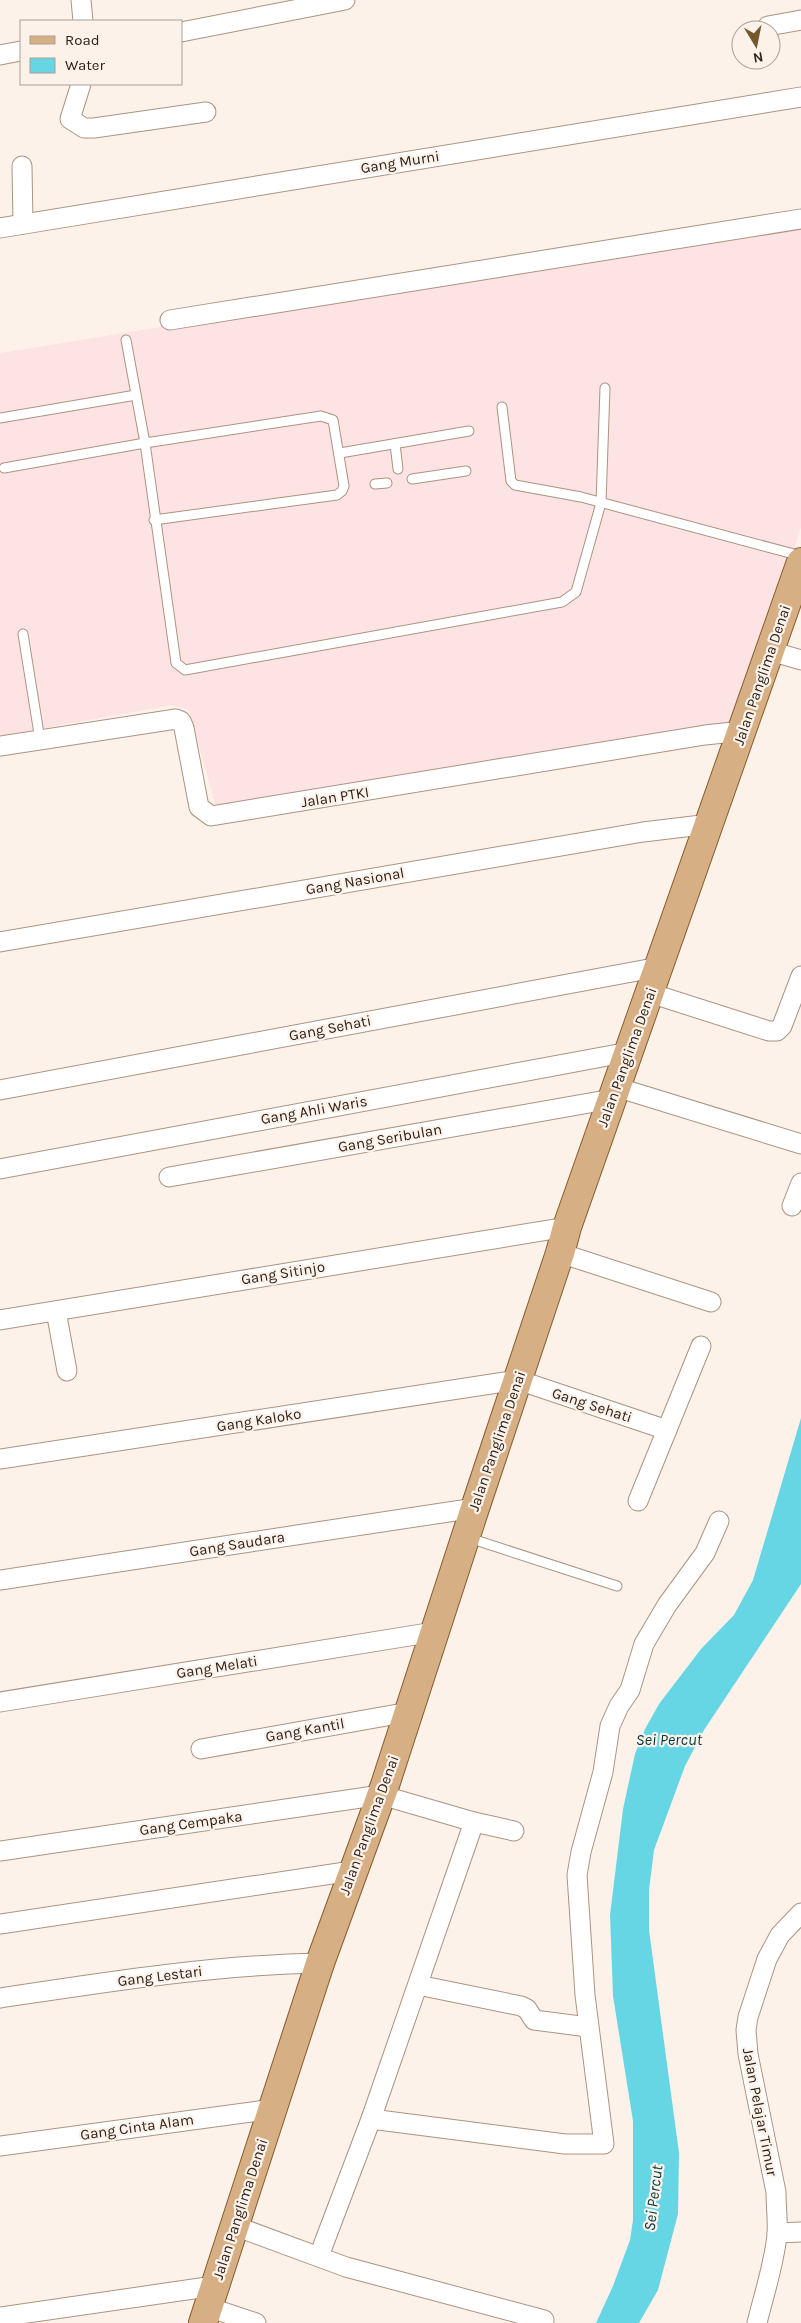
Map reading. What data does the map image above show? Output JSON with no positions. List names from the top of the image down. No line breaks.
{"streets":{"main road":["Jalan Panglima Denai"],"street":["Gang Murni","Jalan PTKI","Gang Nasional","Gang Sehati","Gang Ahli Waris","Gang Seribulan","Gang Sitinjo","Gang Kaloko","Gang Saudara","Gang Melati","Gang Kantil","Gang Cempaka","Gang Lestari","Jalan Pelajar Timur","Gang Cinta Alam"]},"crossings":[["Jalan Panglima Denai","Jalan PTKI"],["Jalan Panglima Denai","Gang Nasional"],["Jalan Panglima Denai","Gang Sehati"],["Jalan Panglima Denai","Gang Ahli Waris"],["Jalan Panglima Denai","Gang Seribulan"],["Jalan Panglima Denai","Gang Sitinjo"],["Jalan Panglima Denai","Gang Kaloko"],["Jalan Panglima Denai","Gang Saudara"],["Jalan Panglima Denai","Gang Melati"],["Jalan Panglima Denai","Gang Kantil"],["Jalan Panglima Denai","Gang Cempaka"],["Jalan Panglima Denai","Gang Lestari"],["Jalan Panglima Denai","Gang Cinta Alam"],["Gang Sehati","Gang Kaloko"]],"water":["Sei Percut"],"legend":["Road","Water"],"north":"bottom"}
